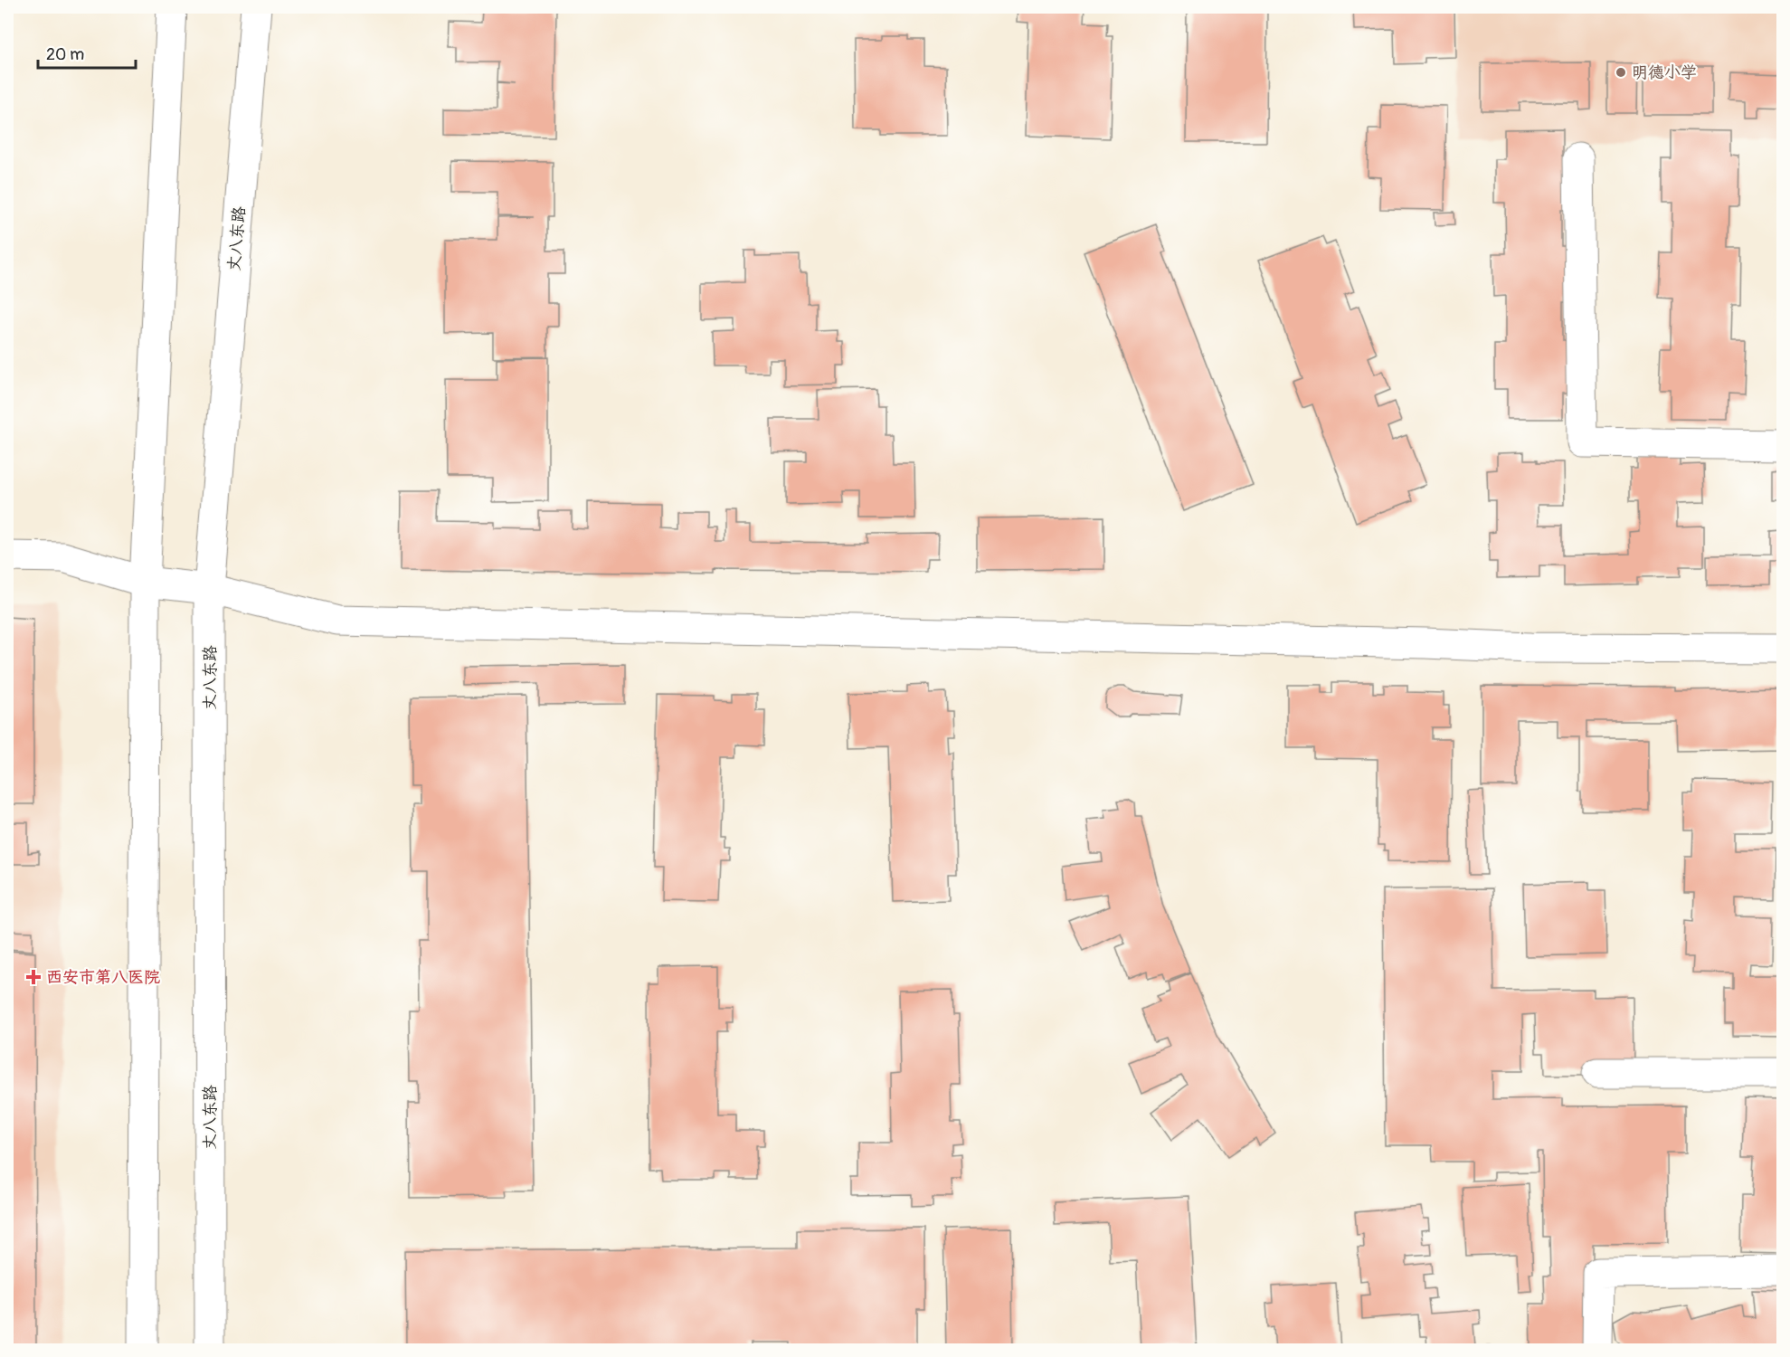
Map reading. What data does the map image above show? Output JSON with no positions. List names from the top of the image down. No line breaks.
{"streets":{"street":["丈八东路"]},"places":{"other":["明德小学"],"health":["西安市第八医院"]},"scale_bar":"20 m"}
